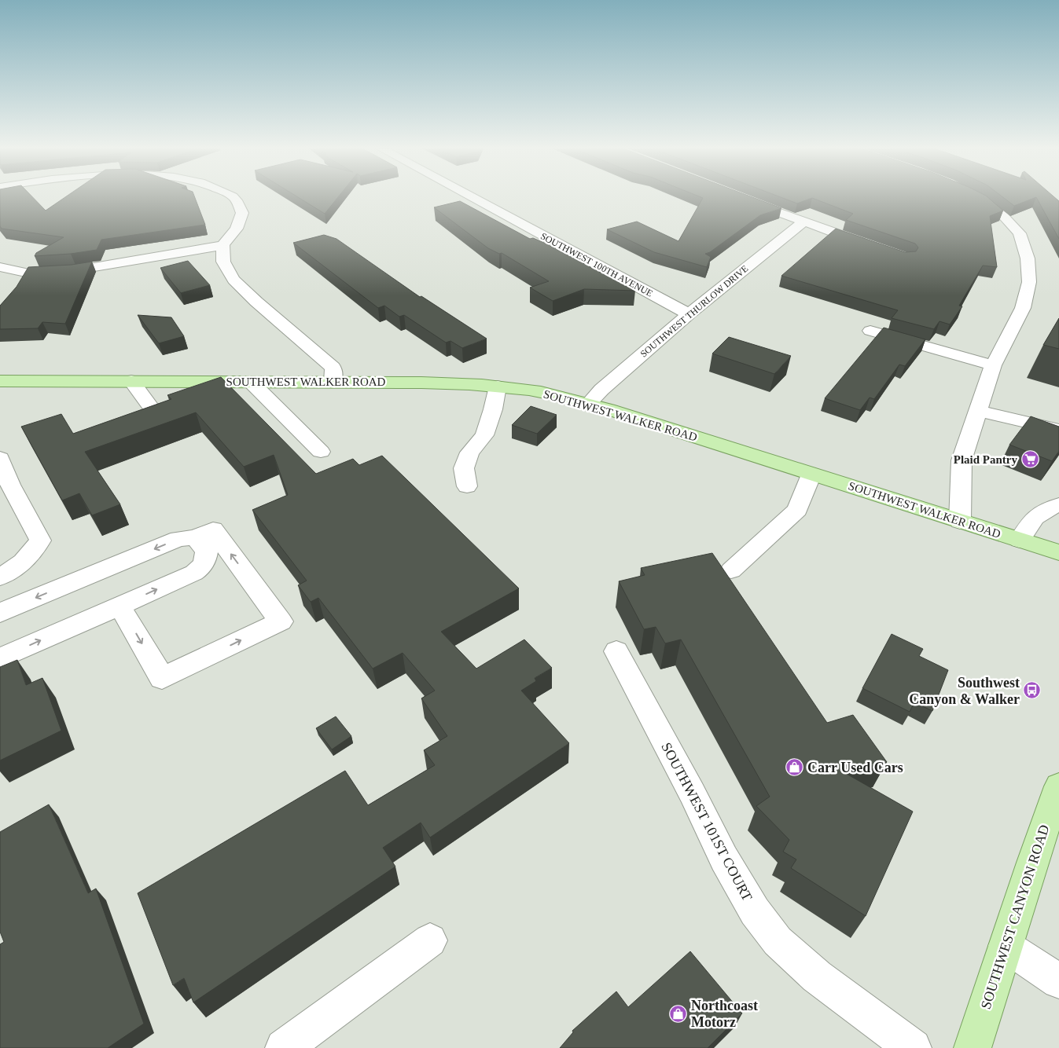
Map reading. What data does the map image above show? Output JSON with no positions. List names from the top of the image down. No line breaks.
{"streets":{"main road":["SOUTHWEST WALKER ROAD","SOUTHWEST CANYON ROAD"],"street":["SOUTHWEST 100TH AVENUE","SOUTHWEST THURLOW DRIVE","SOUTHWEST 101ST COURT"]},"crossings":[["SOUTHWEST 100TH AVENUE","SOUTHWEST THURLOW DRIVE"],["SOUTHWEST THURLOW DRIVE","SOUTHWEST WALKER ROAD"]],"places":{"supermarket":["Plaid Pantry"],"bus stop":["Southwest Canyon & Walker"],"shop":["Carr Used Cars","Northcoast Motorz"]}}
